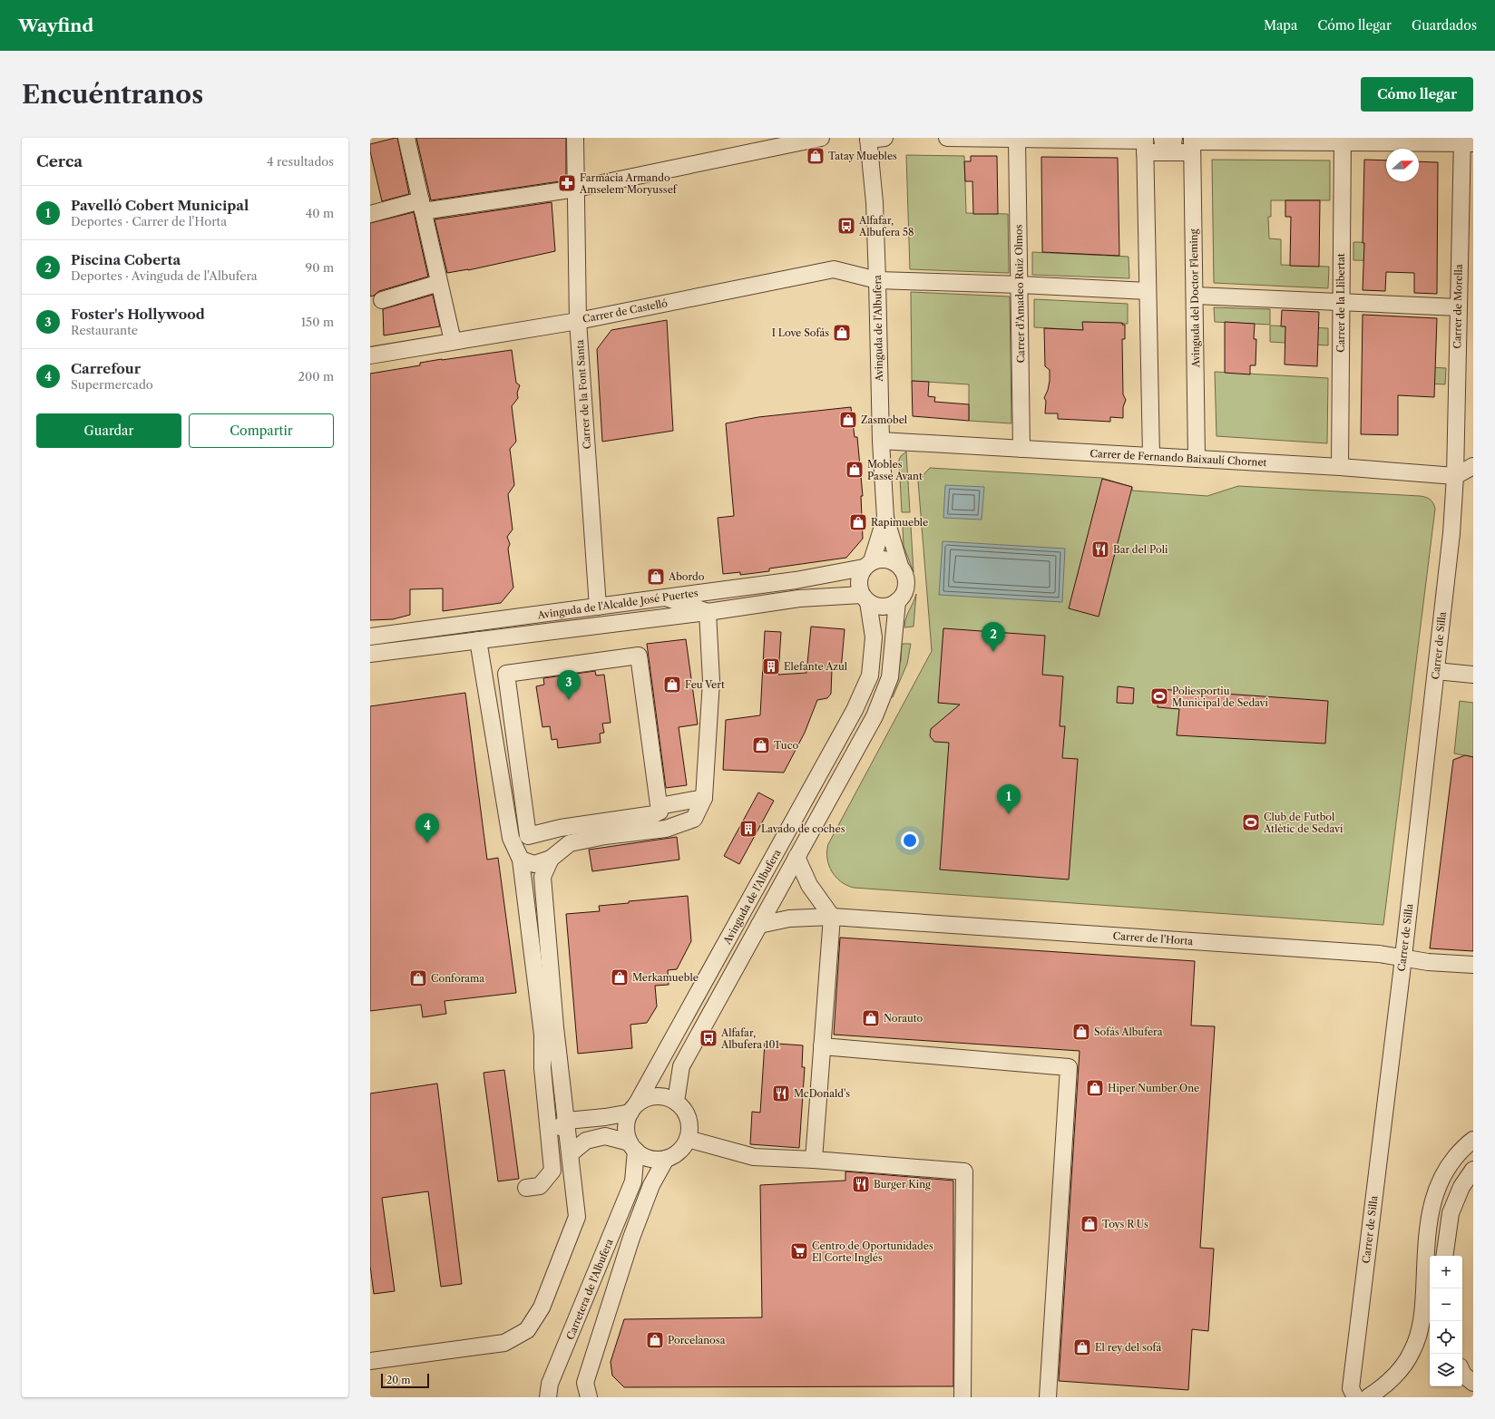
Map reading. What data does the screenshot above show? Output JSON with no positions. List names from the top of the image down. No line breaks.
{"streets":{"street":["Carrer d'Amadeo Ruiz Olmos","Avinguda del Doctor Fleming","Carrer de la Llibertat","Carrer de Morella","Carrer de Castelló","Avinguda de l'Albufera","Carrer de la Font Santa","Carrer de Fernando Baixaulí Chornet","Avinguda de l'Alcalde José Puertes","Carrer de Silla","Carrer de l'Horta","Carretera de l'Albufera"]},"crossings":[["Carrer d'Amadeo Ruiz Olmos","Carrer de Castelló"],["Carrer d'Amadeo Ruiz Olmos","Carrer de Fernando Baixaulí Chornet"],["Avinguda del Doctor Fleming","Carrer de Fernando Baixaulí Chornet"],["Carrer de la Llibertat","Carrer de Fernando Baixaulí Chornet"],["Carrer de Morella","Carrer de Fernando Baixaulí Chornet"],["Carrer de Morella","Carrer de Silla"],["Carrer de Castelló","Avinguda de l'Albufera"],["Carrer de Castelló","Carrer de la Font Santa"],["Avinguda de l'Albufera","Carrer de Fernando Baixaulí Chornet"],["Avinguda de l'Albufera","Avinguda de l'Alcalde José Puertes"],["Avinguda de l'Albufera","Carrer de l'Horta"],["Carrer de la Font Santa","Avinguda de l'Alcalde José Puertes"],["Carrer de Fernando Baixaulí Chornet","Carrer de Silla"],["Carrer de Silla","Carrer de l'Horta"]],"places":{"shop":["Tatay Muebles","I Love Sofás","Zasmobel","Mobles Passe Avant","Rapimueble","Abordo","Feu Vert","Tuco","Merkamueble","Conforama","Norauto","Sofás Albufera","Hiper Number One","Toys R Us","Porcelanosa","El rey del sofá"],"pharmacy":["Farmàcia Armando Amselem Moryussef"],"bus stop":["Alfafar, Albufera 58","Alfafar, Albufera 101"],"restaurant":["Bar del Poli","McDonald's","Burger King"],"building":["Elefante Azul","Lavado de coches"],"sports":["Poliesportiu Municipal de Sedaví","Club de Futbol Atlètic de Sedaví"],"supermarket":["Centro de Oportunidades El Corte Inglés"]},"scale_bar":"20 m","north":"right","page":{"header":"Wayfind","nav":["Mapa","Cómo llegar","Guardados"],"buttons":["Cómo llegar",["Guardar","Compartir"]],"title":"Encuéntranos","heading":["Cerca","4 resultados"],"list":[{"mark":"1","name":"Pavelló Cobert Municipal","note":"Deportes · Carrer de l'Horta","value":"40 m"},{"mark":"2","name":"Piscina Coberta","note":"Deportes · Avinguda de l'Albufera","value":"90 m"},{"mark":"3","name":"Foster's Hollywood","note":"Restaurante","value":"150 m"},{"mark":"4","name":"Carrefour","note":"Supermercado","value":"200 m"}],"pins":["2","3","1","4"],"map_buttons":["+","−"],"scale":"20 m"}}
